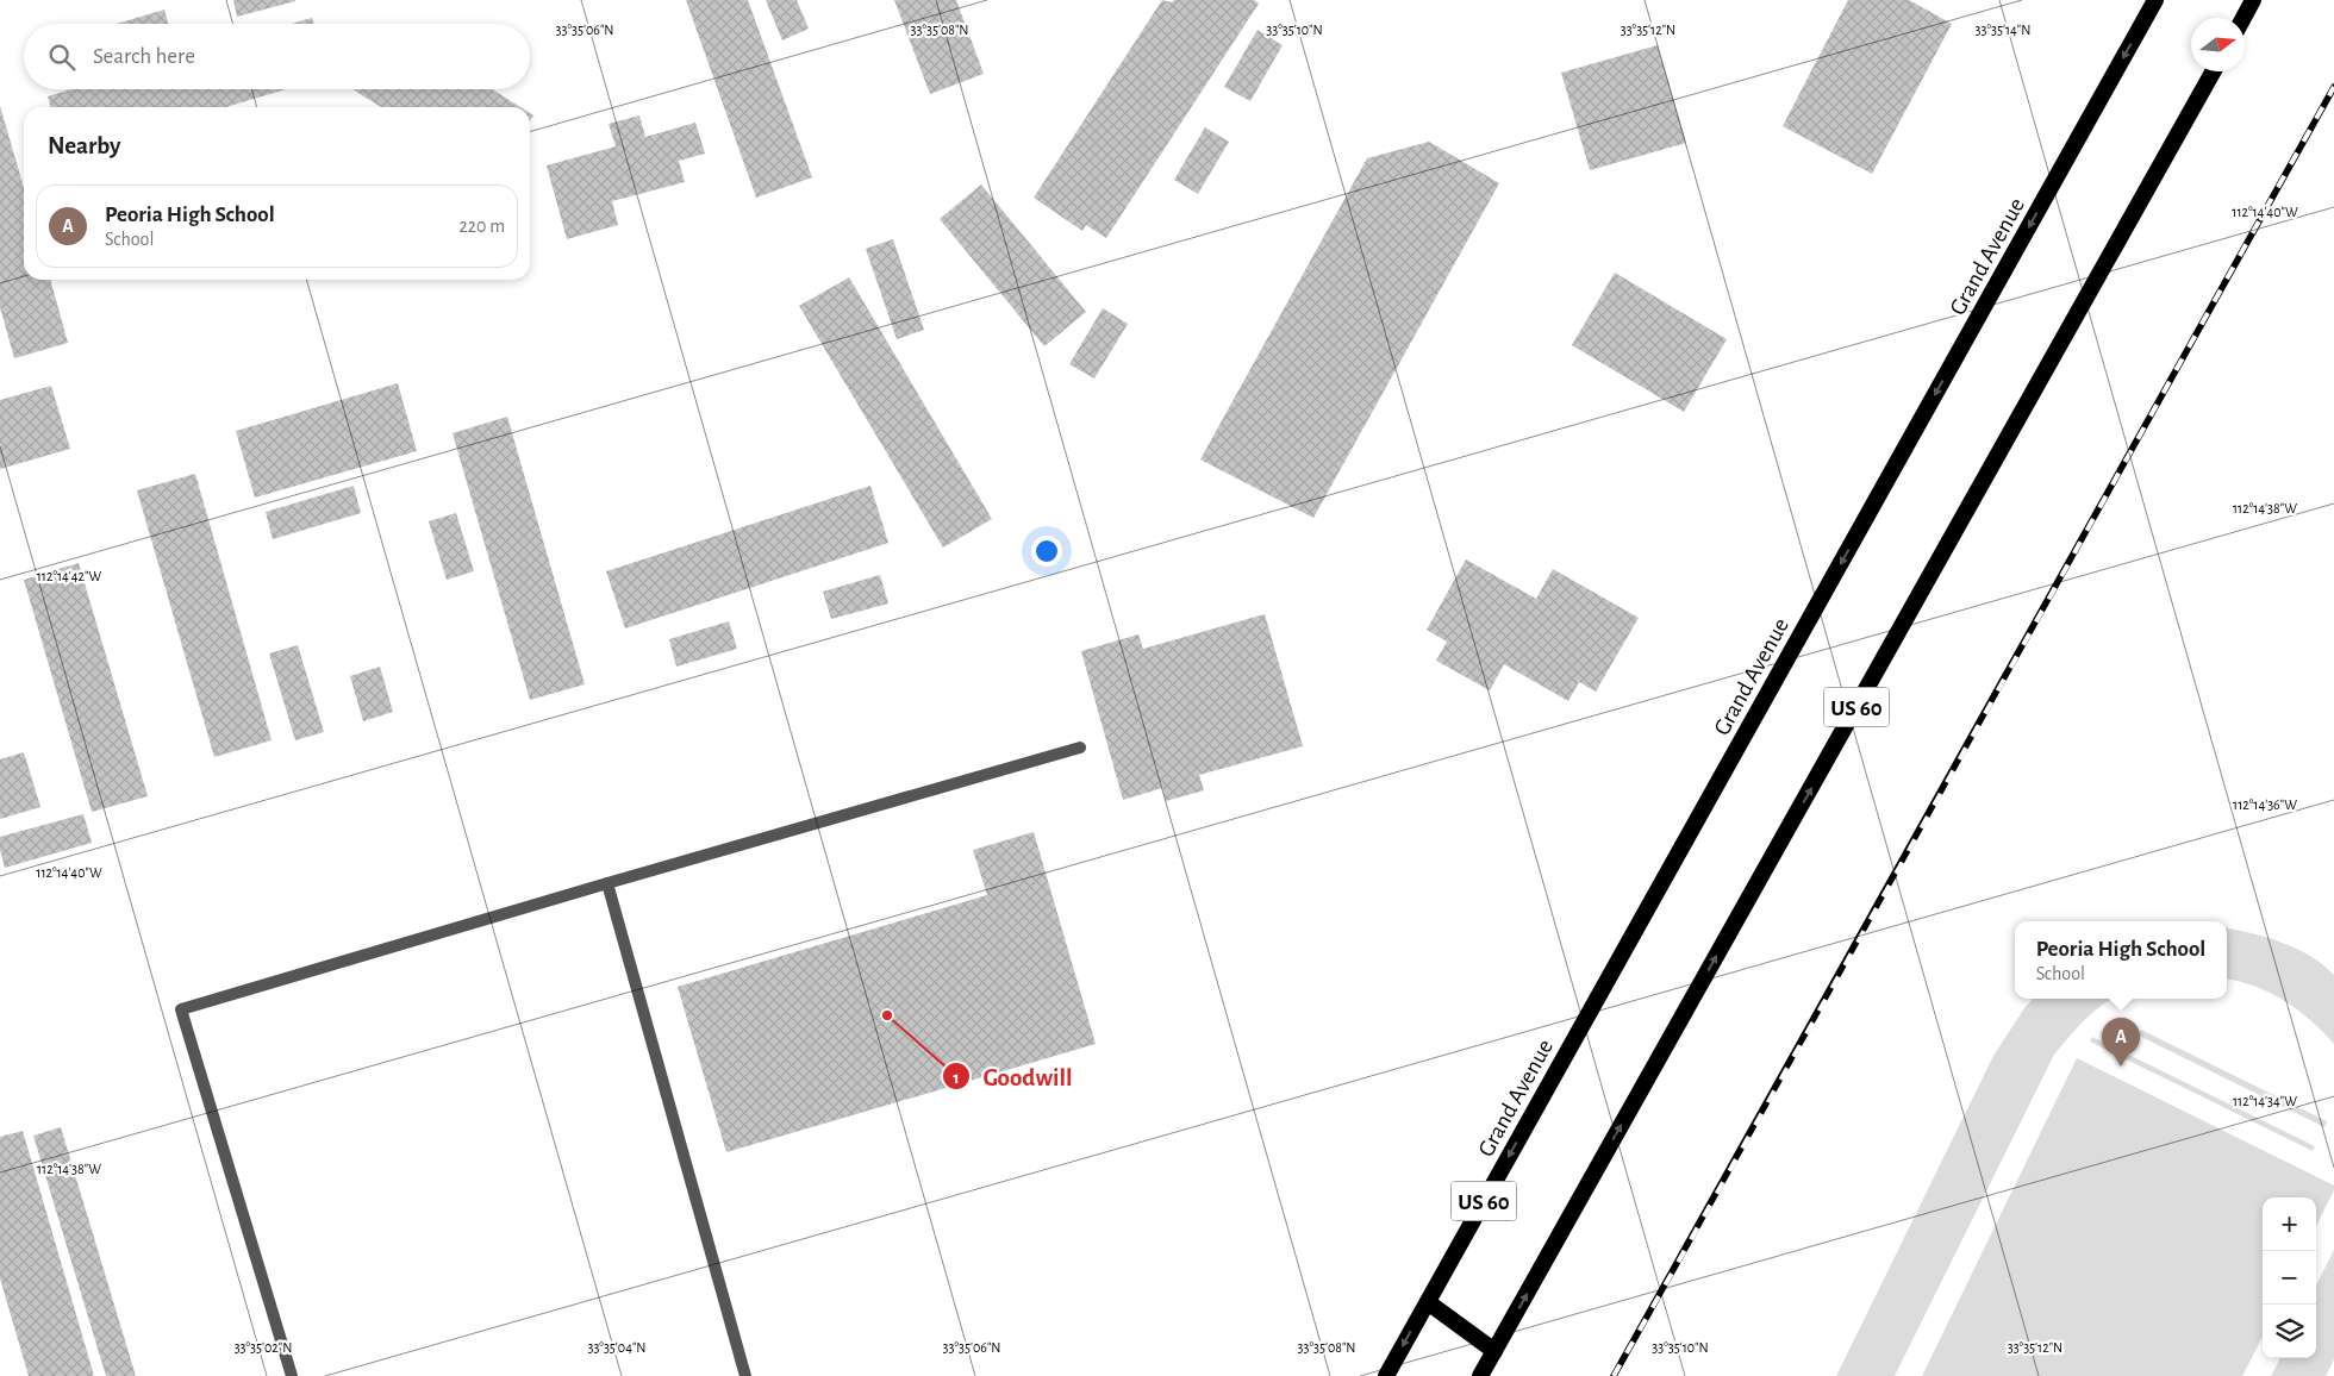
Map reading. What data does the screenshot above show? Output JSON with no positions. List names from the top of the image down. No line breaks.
{"streets":{"highway":["Grand Avenue","US 60"]},"places":["Goodwill"],"north":"right","page":{"search":"Search here","heading":"Nearby","list":[{"mark":"A","name":"Peoria High School","note":"School","value":"220 m"}],"popup":["Peoria High School","School"],"pins":"A","map_buttons":["+","−"]},"coordinates":["33°35'06\"N","33°35'08\"N","33°35'10\"N","33°35'12\"N","33°35'14\"N","112°14'40\"W","112°14'38\"W","112°14'42\"W","112°14'36\"W","112°14'34\"W","33°35'02\"N","33°35'04\"N"]}
